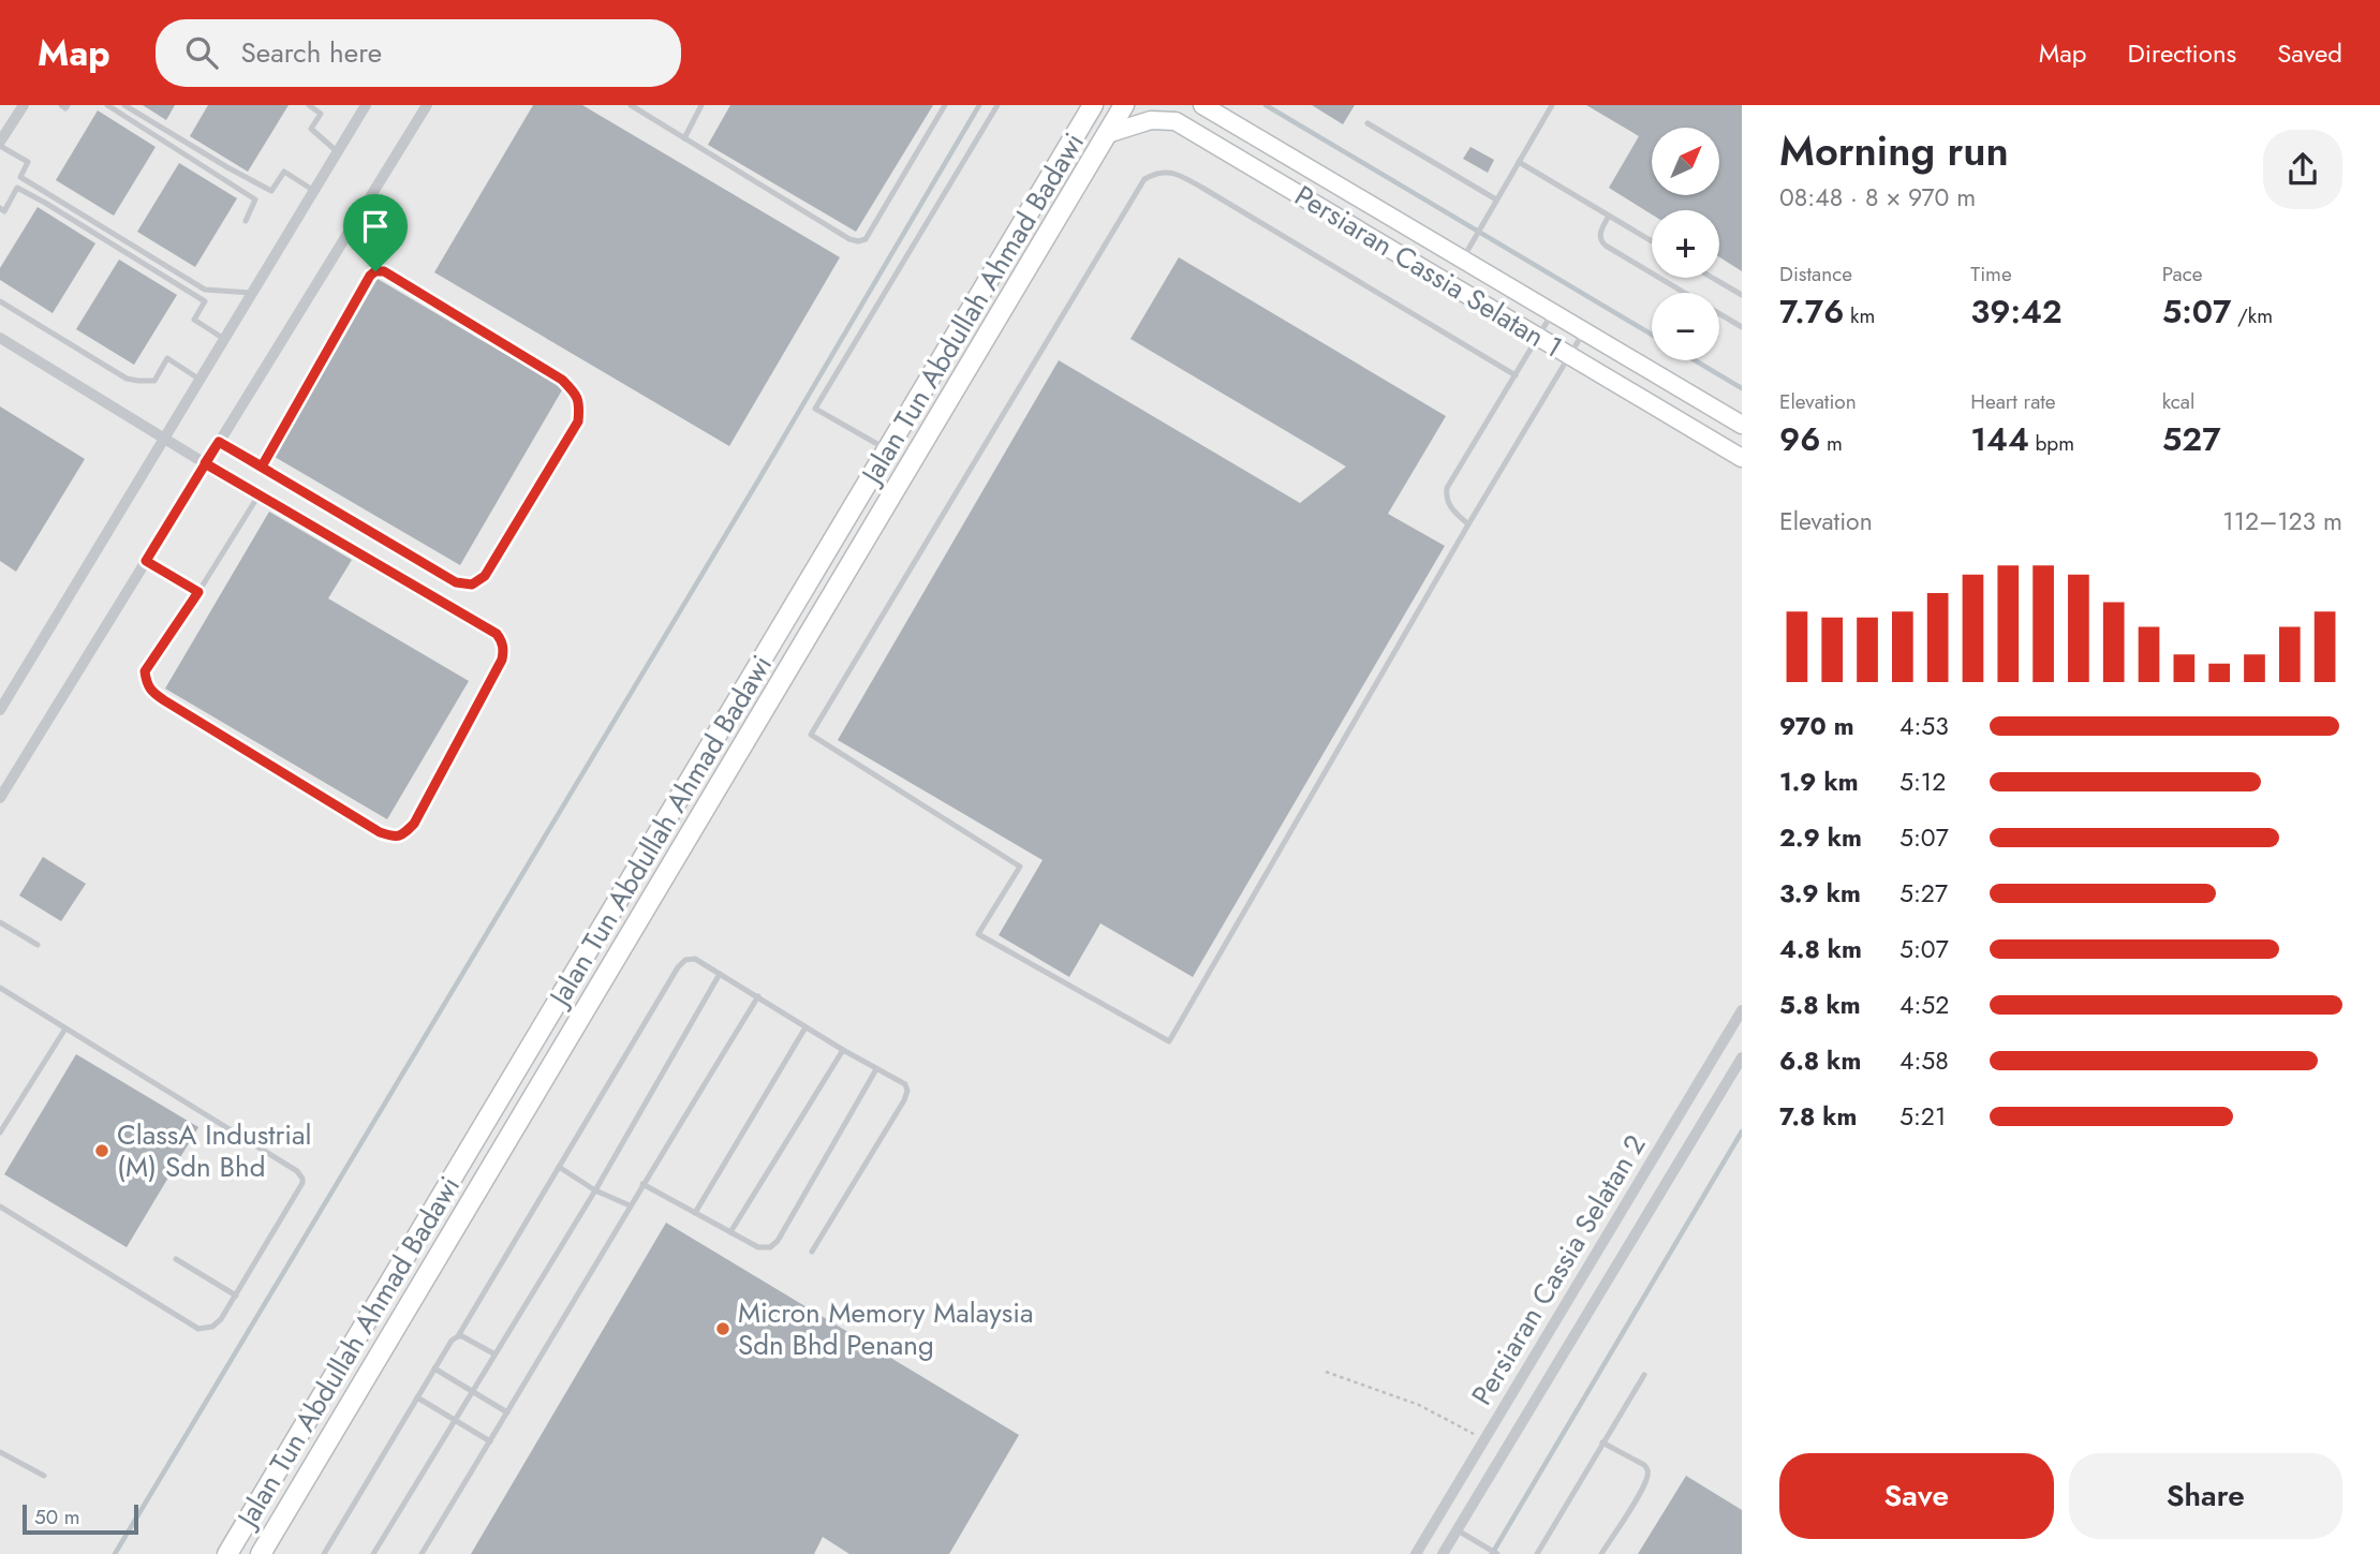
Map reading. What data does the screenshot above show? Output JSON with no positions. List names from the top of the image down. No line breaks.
{"streets":{"main road":["Jalan Tun Abdullah Ahmad Badawi"],"street":["Persiaran Cassia Selatan 1","Persiaran Cassia Selatan 2"]},"crossings":[["Persiaran Cassia Selatan 1","Jalan Tun Abdullah Ahmad Badawi"]],"places":["ClassA Industrial (M) Sdn Bhd","Micron Memory Malaysia Sdn Bhd Penang"],"scale_bar":"50 m","north":"top right","page":{"header":"Map","search":"Search here","nav":["Map","Directions","Saved"],"heading":["Morning run","08:48 · 8 × 970 m"],"map_buttons":["+","−"],"stats":[["Distance","7.76 km"],["Time","39:42"],["Pace","5:07 /km"],["Elevation","96 m"],["Heart rate","144 bpm"],["kcal","527"]],"chart":["Elevation","112–123 m"],"list":[{"name":"970 m","note":"4:53"},{"name":"1.9 km","note":"5:12"},{"name":"2.9 km","note":"5:07"},{"name":"3.9 km","note":"5:27"},{"name":"4.8 km","note":"5:07"},{"name":"5.8 km","note":"4:52"},{"name":"6.8 km","note":"4:58"},{"name":"7.8 km","note":"5:21"}],"buttons":["Save","Share"],"scale":"50 m"}}
